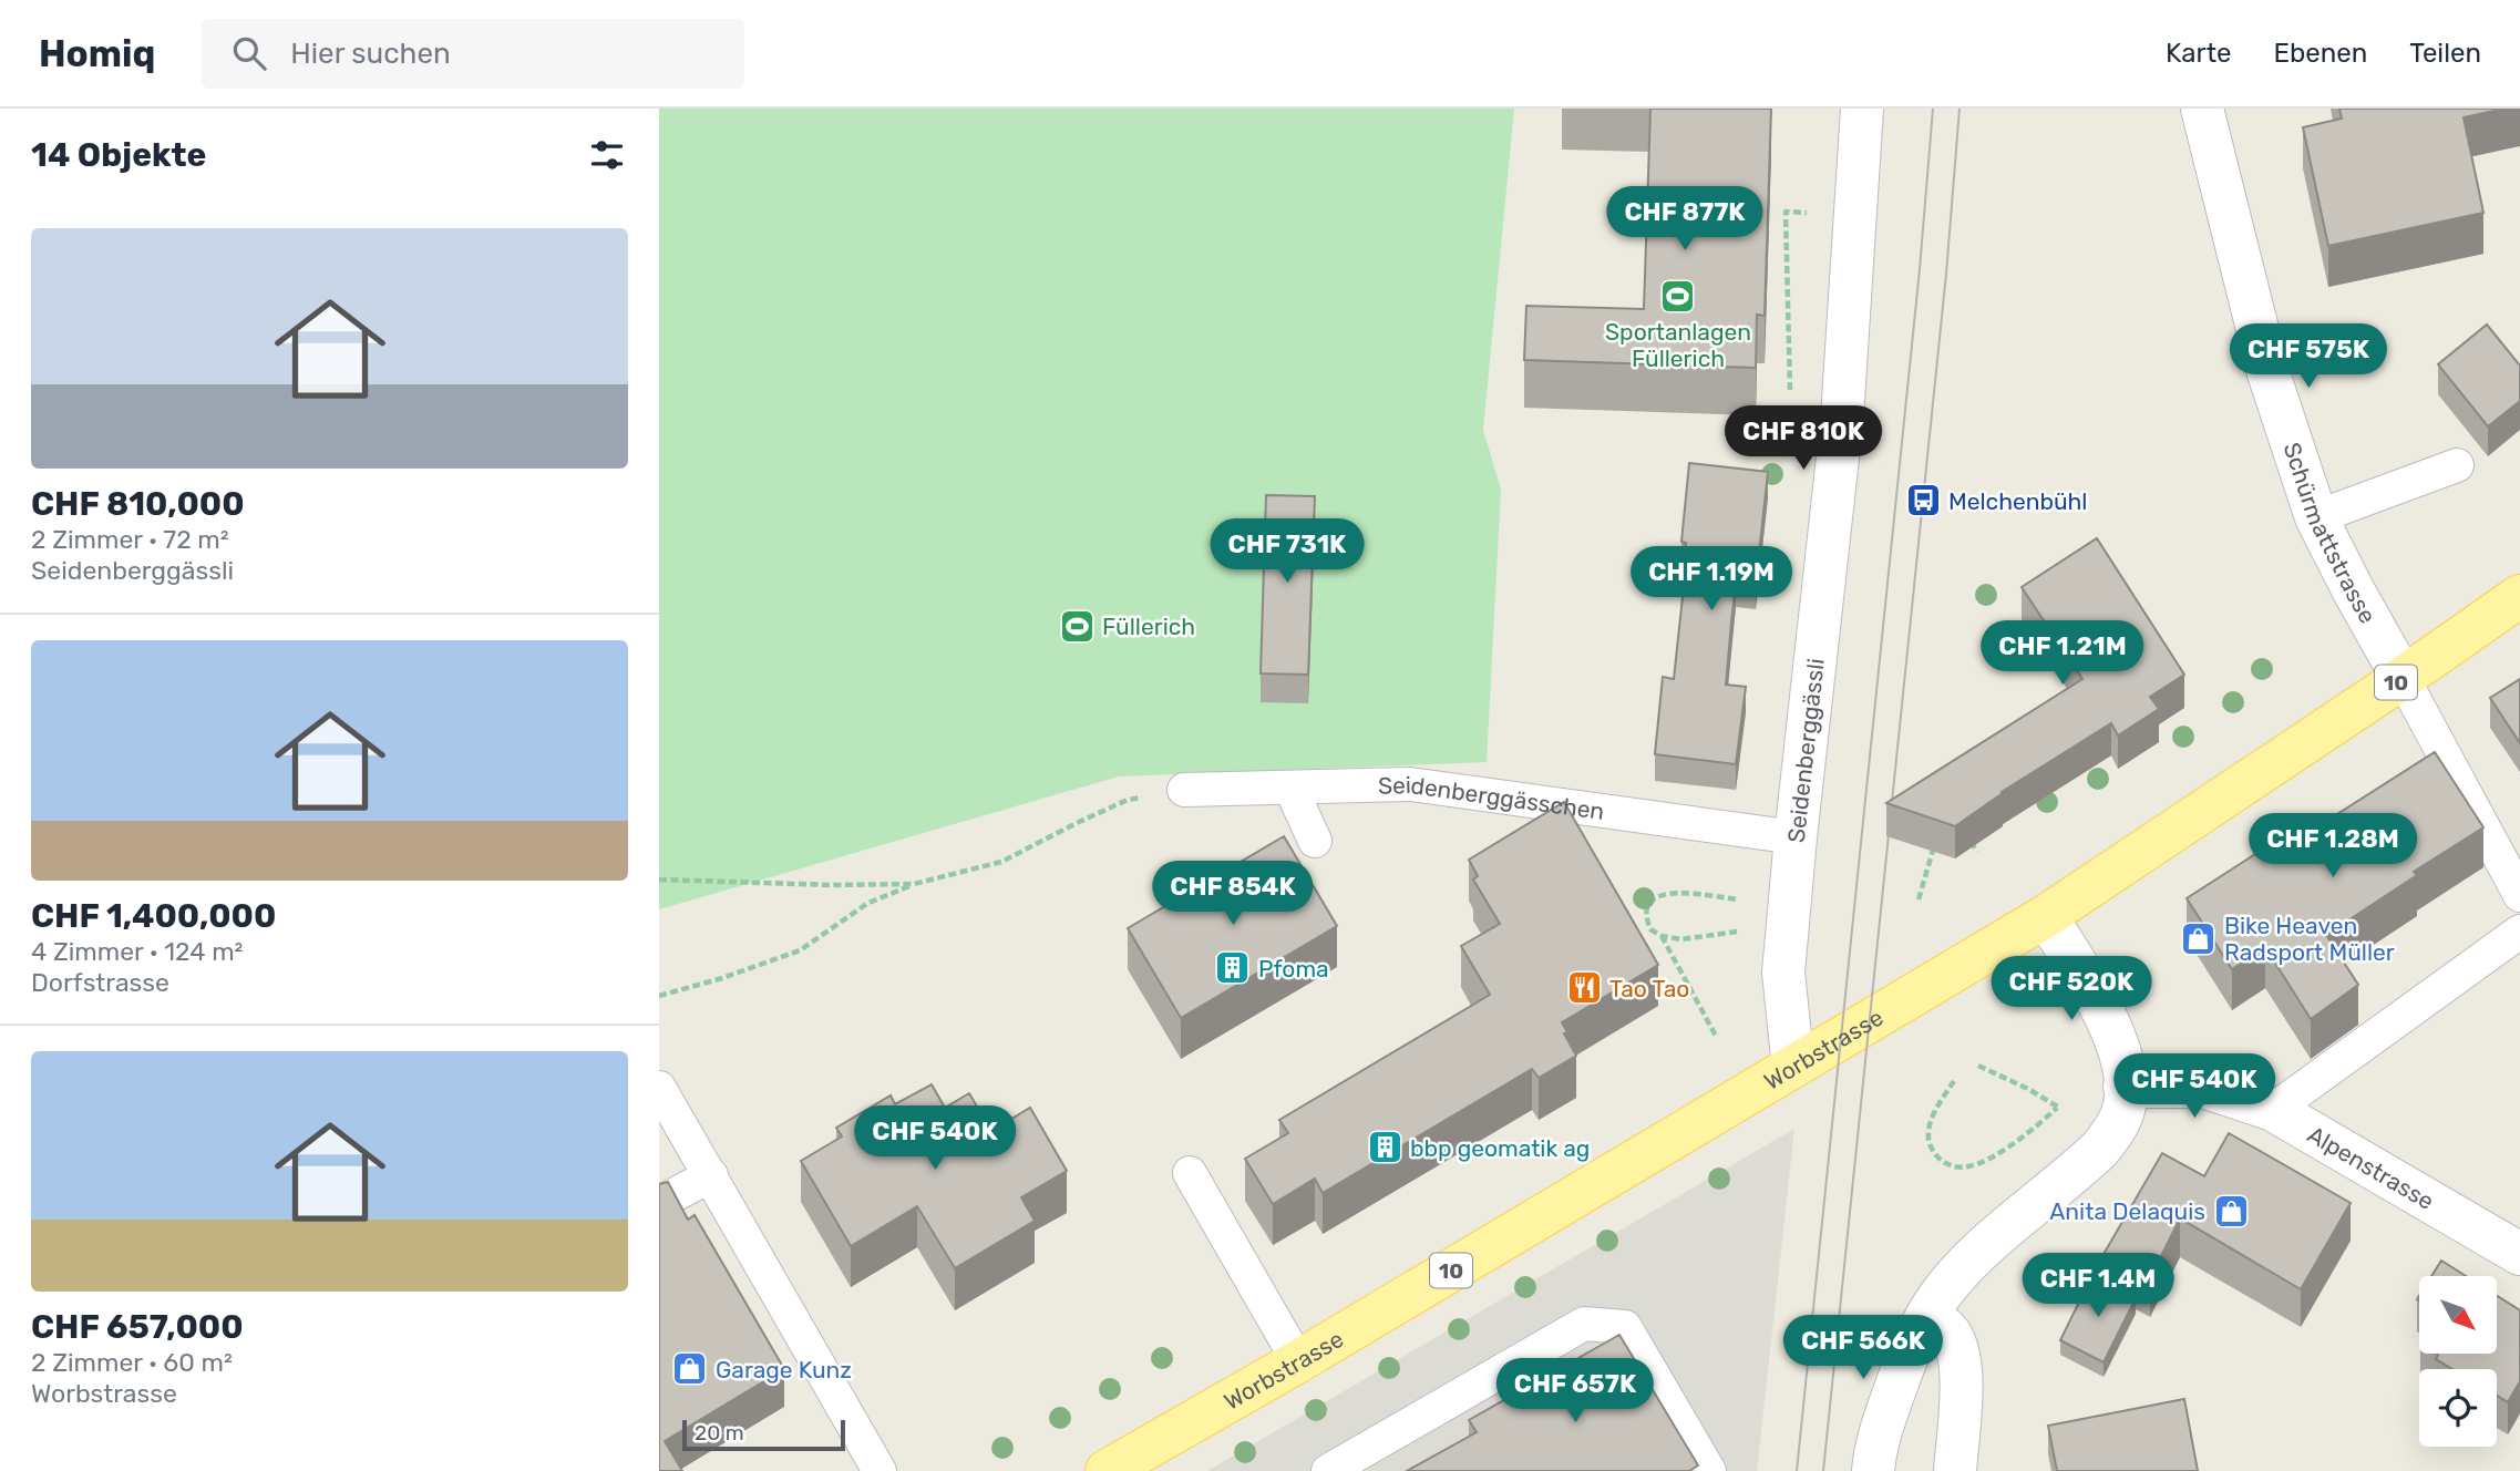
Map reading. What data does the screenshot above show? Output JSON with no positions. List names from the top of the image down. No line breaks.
{"streets":{"main road":["10","Worbstrasse"],"street":["Schürmattstrasse","Seidenberggässli","Alpenstrasse"],"lane":["Seidenberggässchen"]},"crossings":[["Schürmattstrasse","Worbstrasse"],["Seidenberggässli","Seidenberggässchen"],["Seidenberggässli","Worbstrasse"]],"places":{"sports":["Sportanlagen Füllerich","Füllerich"],"bus stop":["Melchenbühl"],"shop":["Bike Heaven Radsport Müller","Anita Delaquis","Garage Kunz"],"building":["Pfoma","bbp geomatik ag"],"restaurant":["Tao Tao"]},"scale_bar":"20 m","north":"bottom right","page":{"header":"Homiq","search":"Hier suchen","nav":["Karte","Ebenen","Teilen"],"heading":"14 Objekte","price":["CHF 877K","CHF 575K","CHF 810K","CHF 731K","CHF 1.19M","CHF 1.21M","CHF 1.28M","CHF 854K","CHF 520K","CHF 540K","CHF 540K","CHF 1.4M","CHF 566K","CHF 657K"],"list":[{"name":"CHF 810,000","note":"2 Zimmer · 72 m² · Seidenberggässli"},{"name":"CHF 1,400,000","note":"4 Zimmer · 124 m² · Dorfstrasse"},{"name":"CHF 657,000","note":"2 Zimmer · 60 m² · Worbstrasse"}],"scale":"20 m"}}
